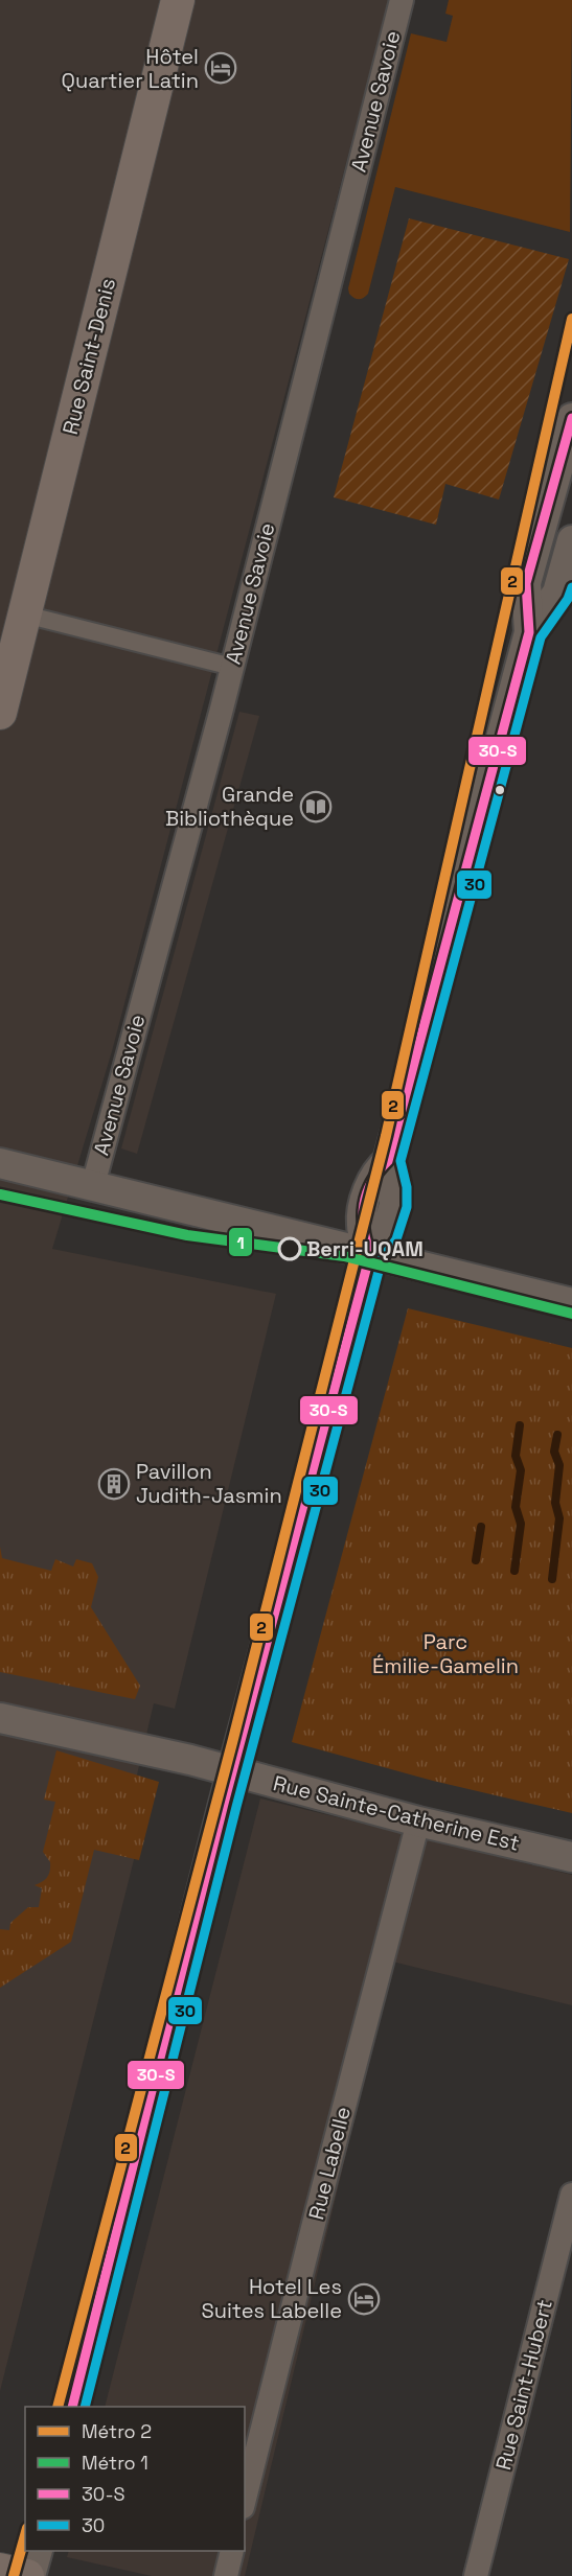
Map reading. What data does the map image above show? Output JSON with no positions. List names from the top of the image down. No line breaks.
{"streets":{"main road":["Rue Saint-Denis"],"street":["Avenue Savoie","Rue Sainte-Catherine Est","Rue Labelle","Rue Saint-Hubert"]},"crossings":[["Rue Sainte-Catherine Est","Rue Labelle"]],"parks":["Parc Émilie-Gamelin"],"places":{"hotel":["Hôtel Quartier Latin","Hotel Les Suites Labelle"],"library":["Grande Bibliothèque"],"other":["Berri-UQAM"],"building":["Pavillon Judith-Jasmin"]},"lines":["metro line 2","transit line 30-S","transit line 30","metro line 1"],"legend":["Métro 2","Métro 1","30-S","30"]}
